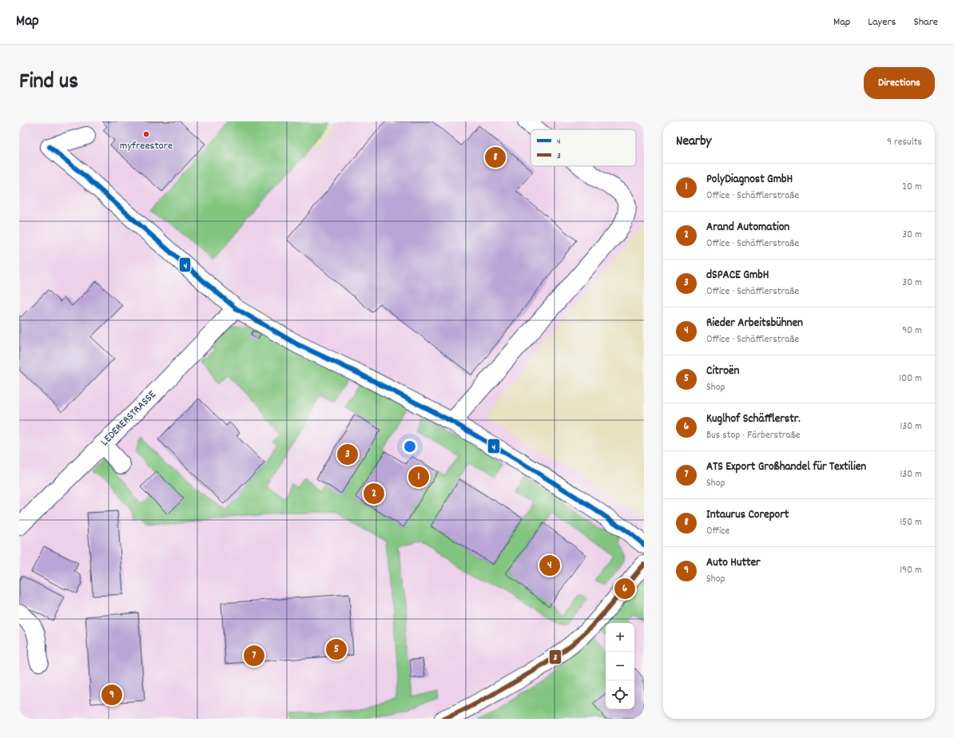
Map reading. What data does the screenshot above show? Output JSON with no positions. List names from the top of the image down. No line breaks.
{"streets":{"street":["LEDERERSTRASSE"]},"places":["myfreestore"],"lines":["transit line 4","transit line 3"],"legend":["4","3"],"page":{"header":"Map","nav":["Map","Layers","Share"],"title":"Find us","buttons":"Directions","heading":["Nearby","9 results"],"pins":["8","3","1","2","4","6","5","7","9"],"list":[{"mark":"1","name":"PolyDiagnost GmbH","note":"Office · Schäfflerstraße","value":"20 m"},{"mark":"2","name":"Arand Automation","note":"Office · Schäfflerstraße","value":"30 m"},{"mark":"3","name":"dSPACE GmbH","note":"Office · Schäfflerstraße","value":"30 m"},{"mark":"4","name":"Rieder Arbeitsbühnen","note":"Office · Schäfflerstraße","value":"90 m"},{"mark":"5","name":"Citroën","note":"Shop","value":"100 m"},{"mark":"6","name":"Kuglhof Schäfflerstr.","note":"Bus stop · Färberstraße","value":"130 m"},{"mark":"7","name":"ATS Export Großhandel für Textilien","note":"Shop","value":"130 m"},{"mark":"8","name":"Intaurus Coreport","note":"Office","value":"150 m"},{"mark":"9","name":"Auto Hutter","note":"Shop","value":"190 m"}],"map_buttons":["+","−"]}}
